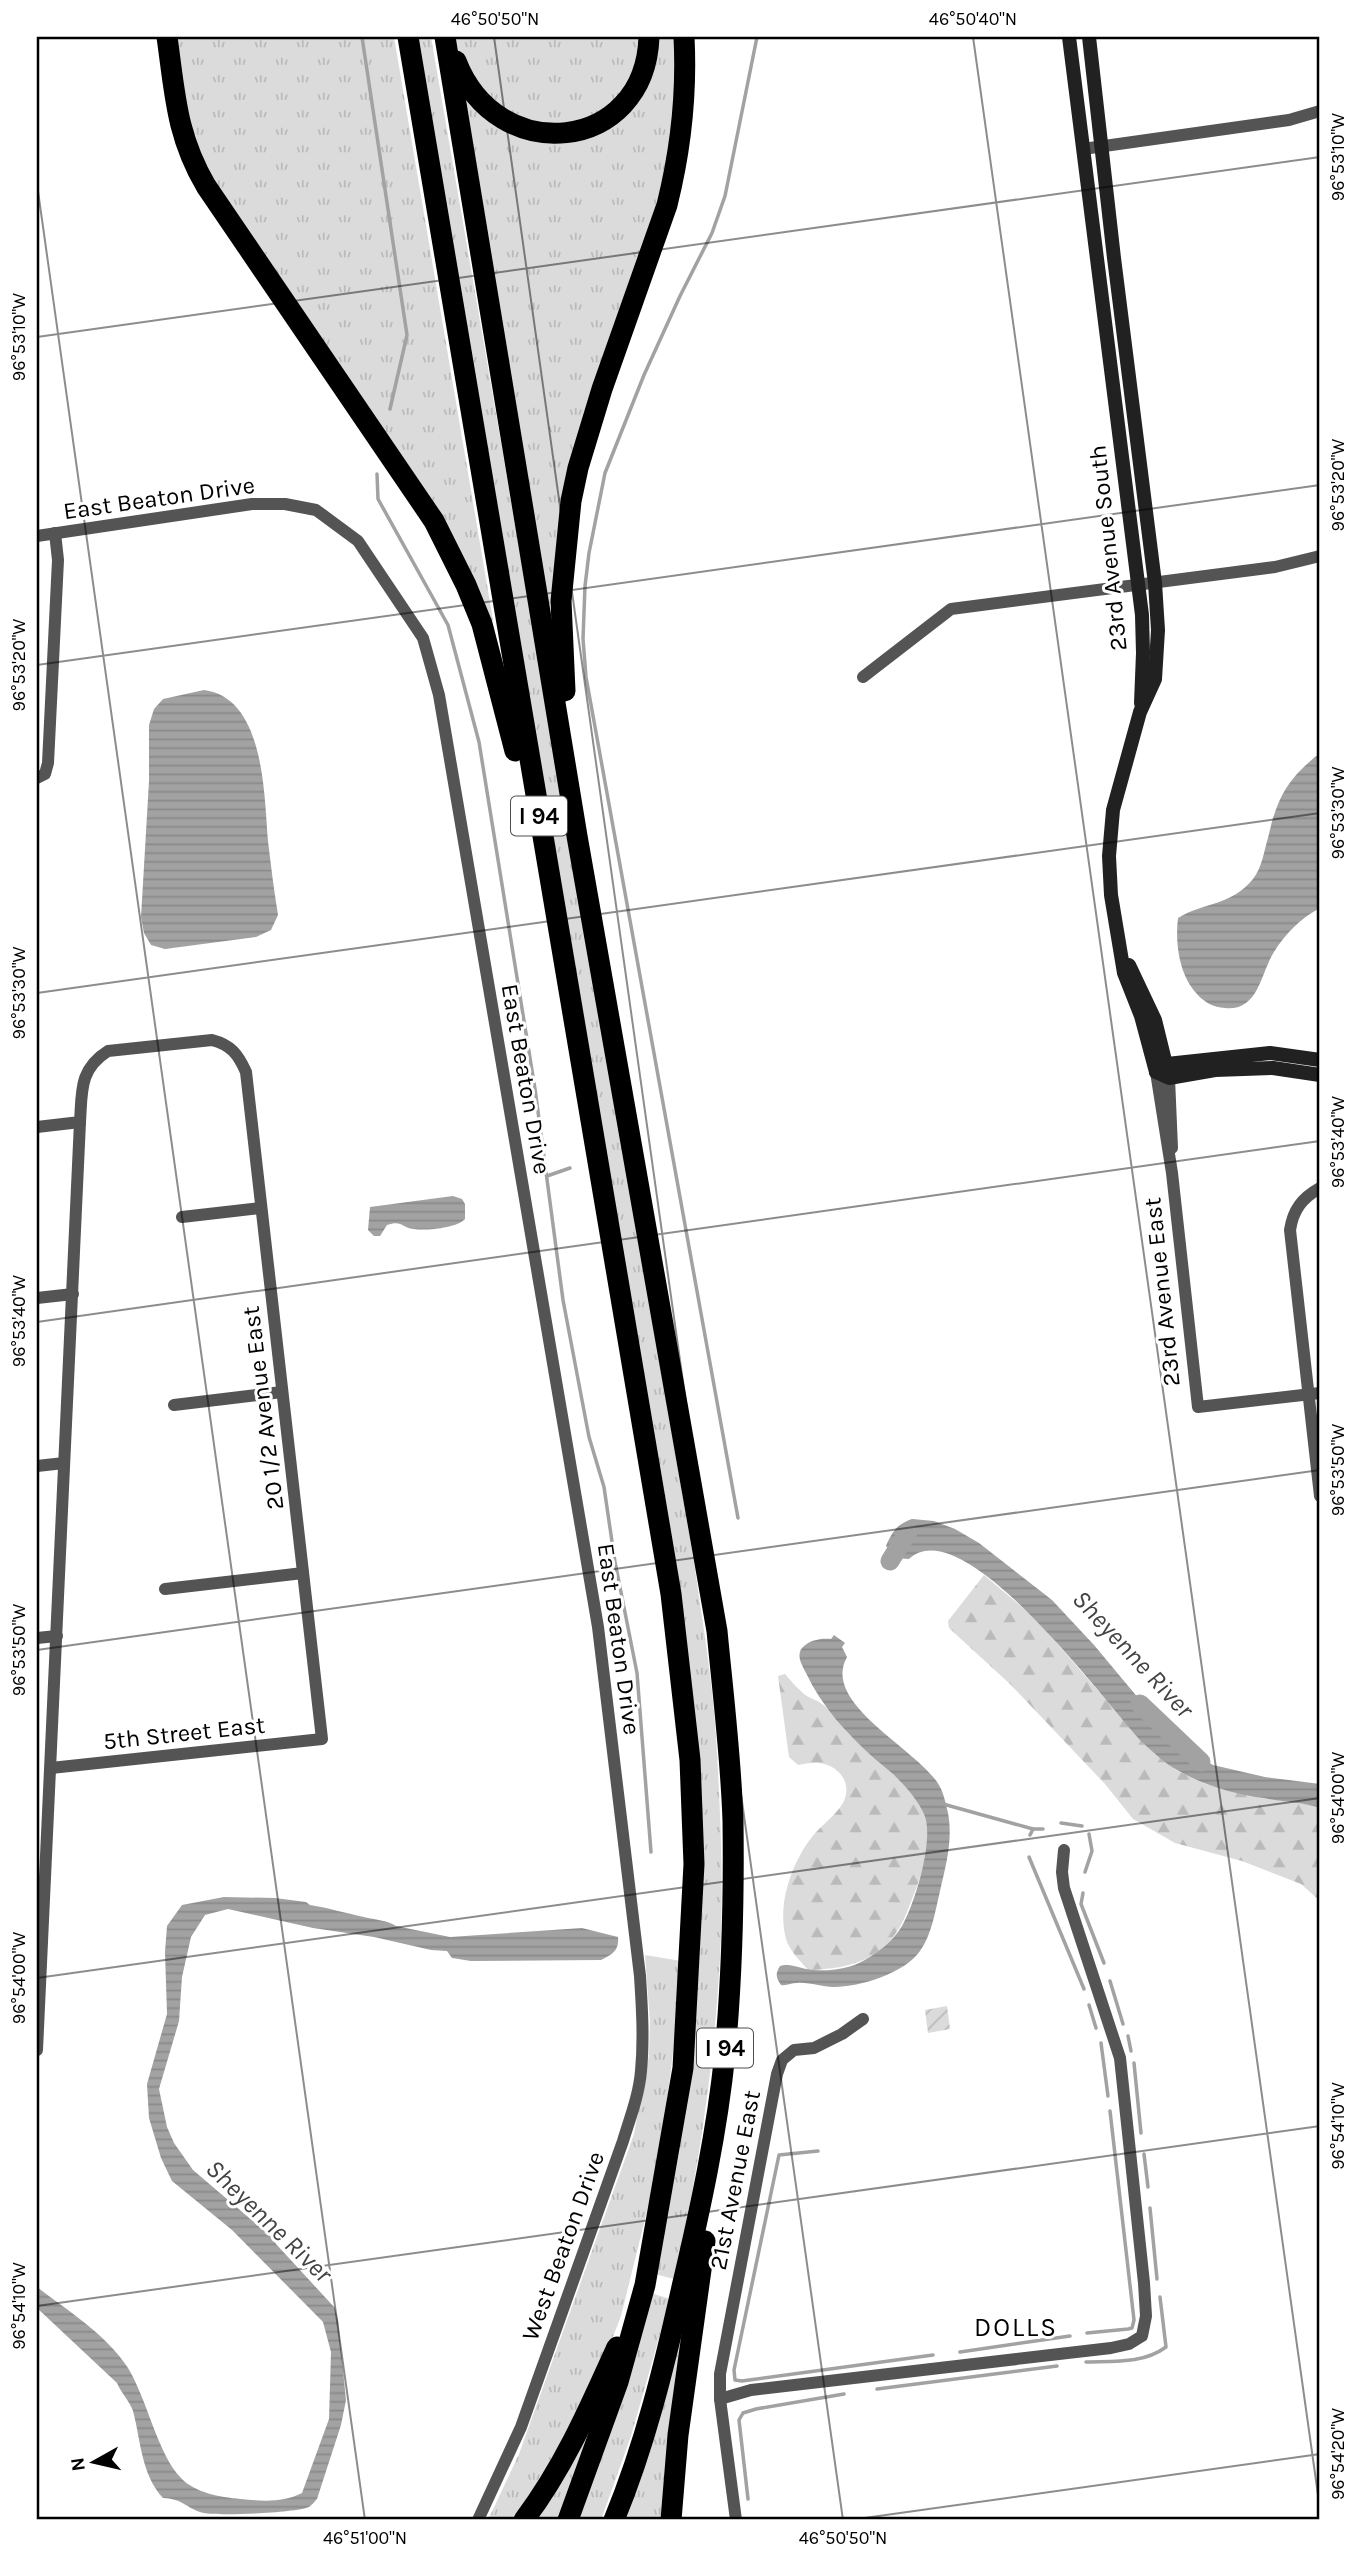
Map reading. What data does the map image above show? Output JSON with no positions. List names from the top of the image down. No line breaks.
{"streets":{"highway":["I 94"],"street":["East Beaton Drive","23rd Avenue South","23rd Avenue East","20 1/2 Avenue East","5th Street East","21st Avenue East","West Beaton Drive"]},"crossings":[["East Beaton Drive","West Beaton Drive"],["23rd Avenue South","23rd Avenue East"],["20 1/2 Avenue East","5th Street East"]],"districts":["DOLLS"],"water":["Sheyenne River"],"north":"left","coordinates":["46°50'50\"N","46°50'40\"N","96°53'10\"W","96°53'20\"W","96°53'30\"W","96°53'40\"W","96°53'50\"W","96°54'00\"W","96°54'10\"W","96°54'20\"W","46°51'00\"N"]}
